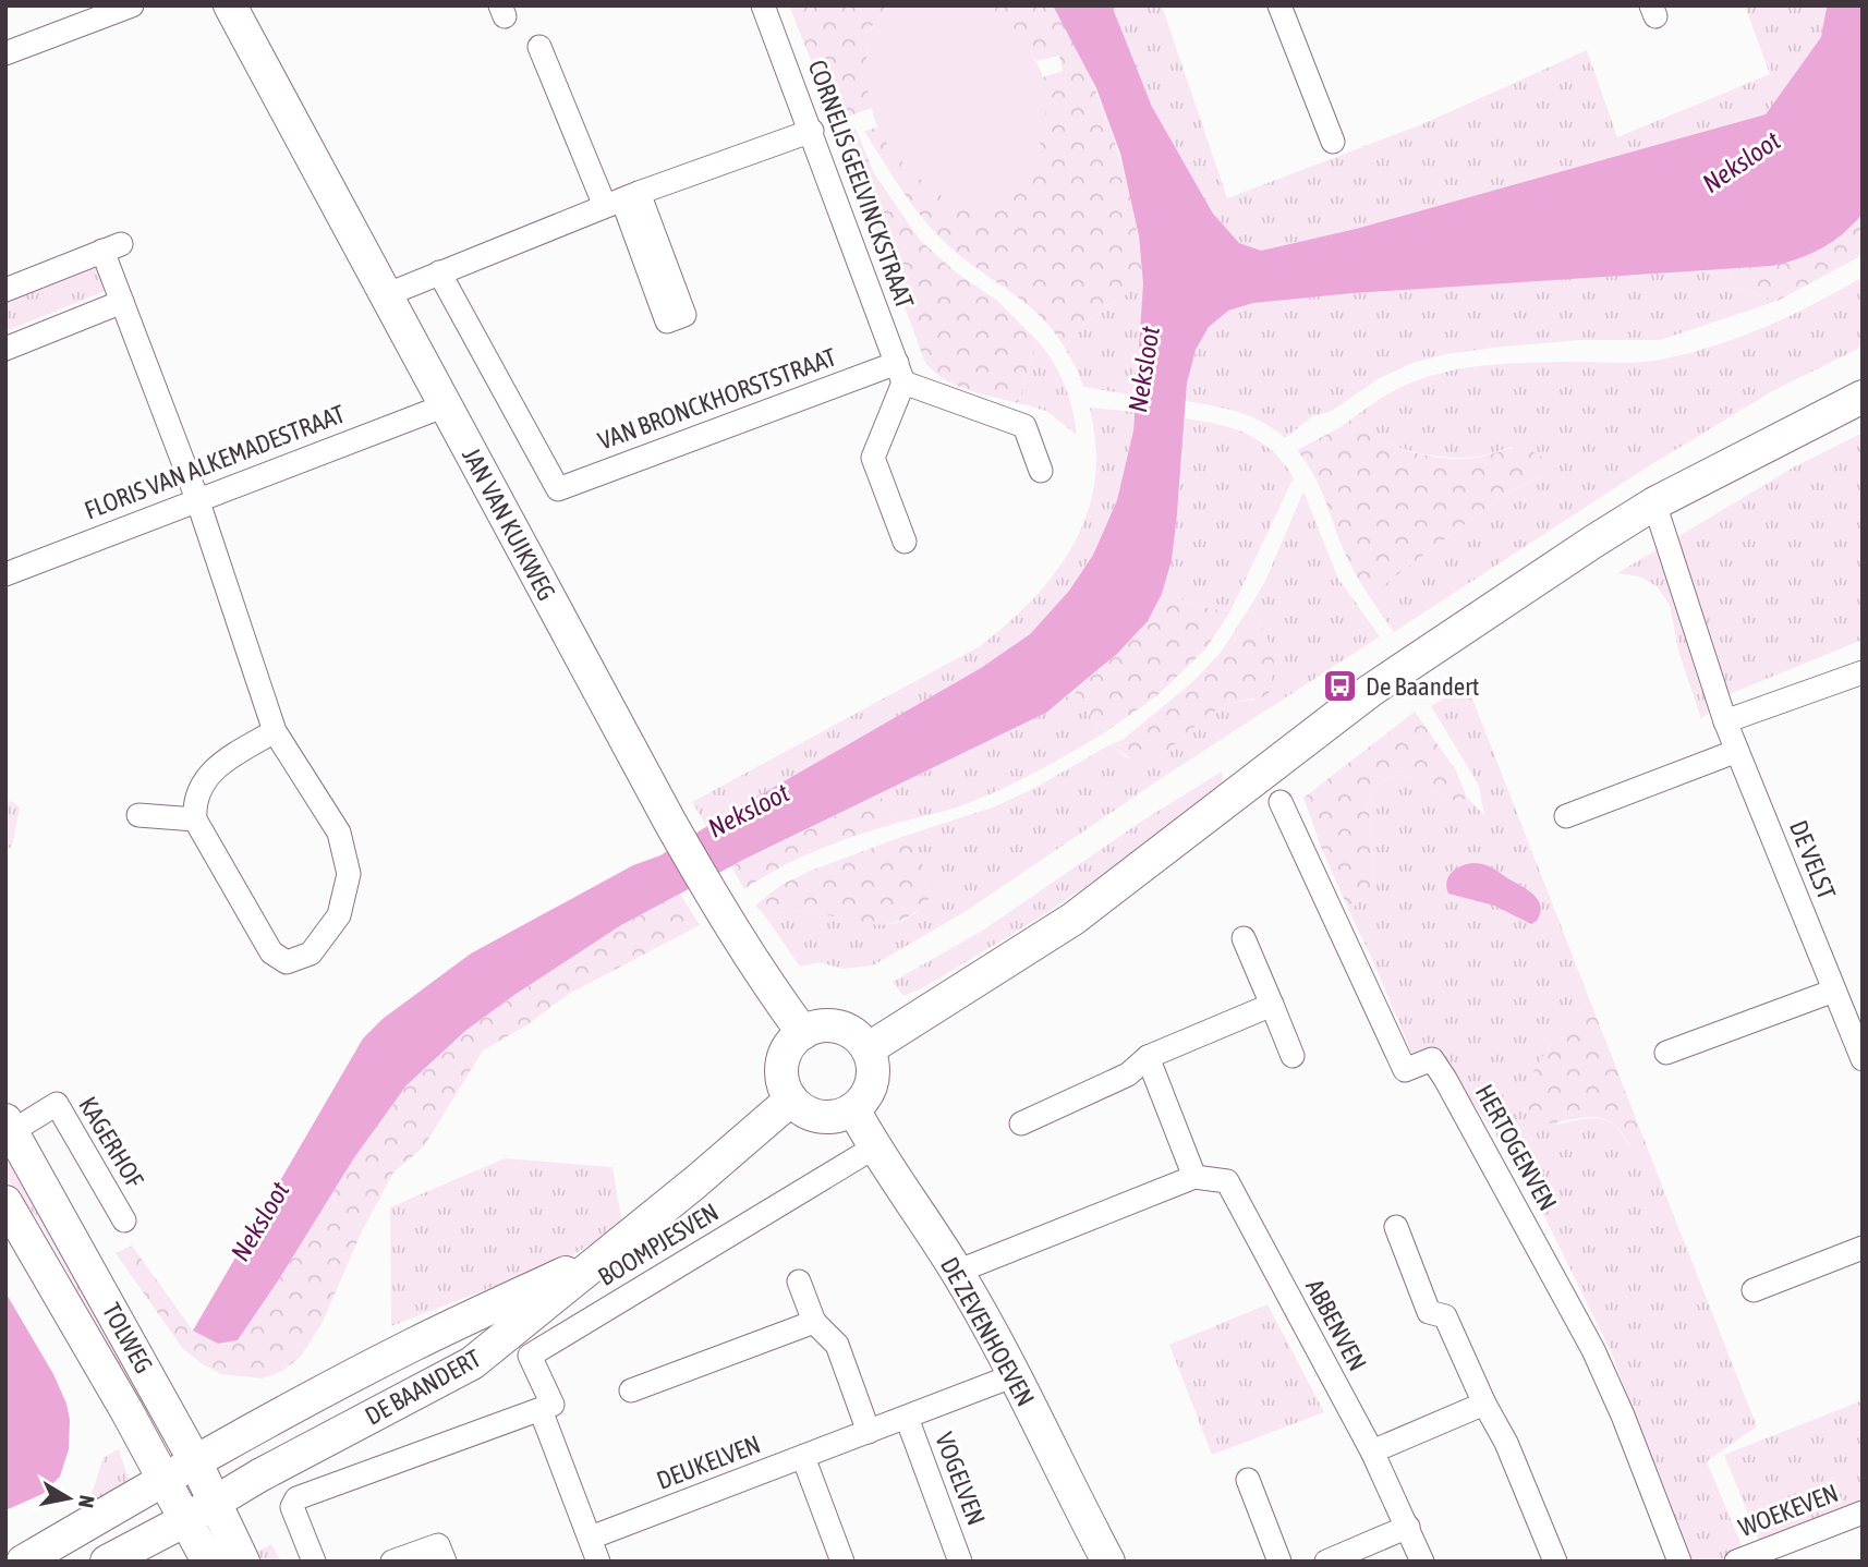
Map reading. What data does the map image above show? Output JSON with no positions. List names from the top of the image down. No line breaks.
{"streets":{"main road":["JAN VAN KUIKWEG","DE ZEVENHOEVEN","TOLWEG","DE BAANDERT"],"street":["CORNELIS GEELVINCKSTRAAT","VAN BRONCKHORSTSTRAAT","FLORIS VAN ALKEMADESTRAAT","DE VELST","KAGERHOF","HERTOGENVEN","BOOMPJESVEN","ABBENVEN","DEUKELVEN","VOGELVEN","WOEKEVEN"]},"crossings":[["CORNELIS GEELVINCKSTRAAT","VAN BRONCKHORSTSTRAAT"],["FLORIS VAN ALKEMADESTRAAT","JAN VAN KUIKWEG"],["JAN VAN KUIKWEG","DE ZEVENHOEVEN"],["JAN VAN KUIKWEG","DE BAANDERT"],["KAGERHOF","TOLWEG"],["BOOMPJESVEN","DE ZEVENHOEVEN"],["BOOMPJESVEN","DEUKELVEN"],["DE ZEVENHOEVEN","DE BAANDERT"],["DE ZEVENHOEVEN","DEUKELVEN"],["TOLWEG","DE BAANDERT"],["DEUKELVEN","VOGELVEN"]],"water":["Neksloot"],"places":{"bus stop":["De Baandert"]},"north":"right"}
